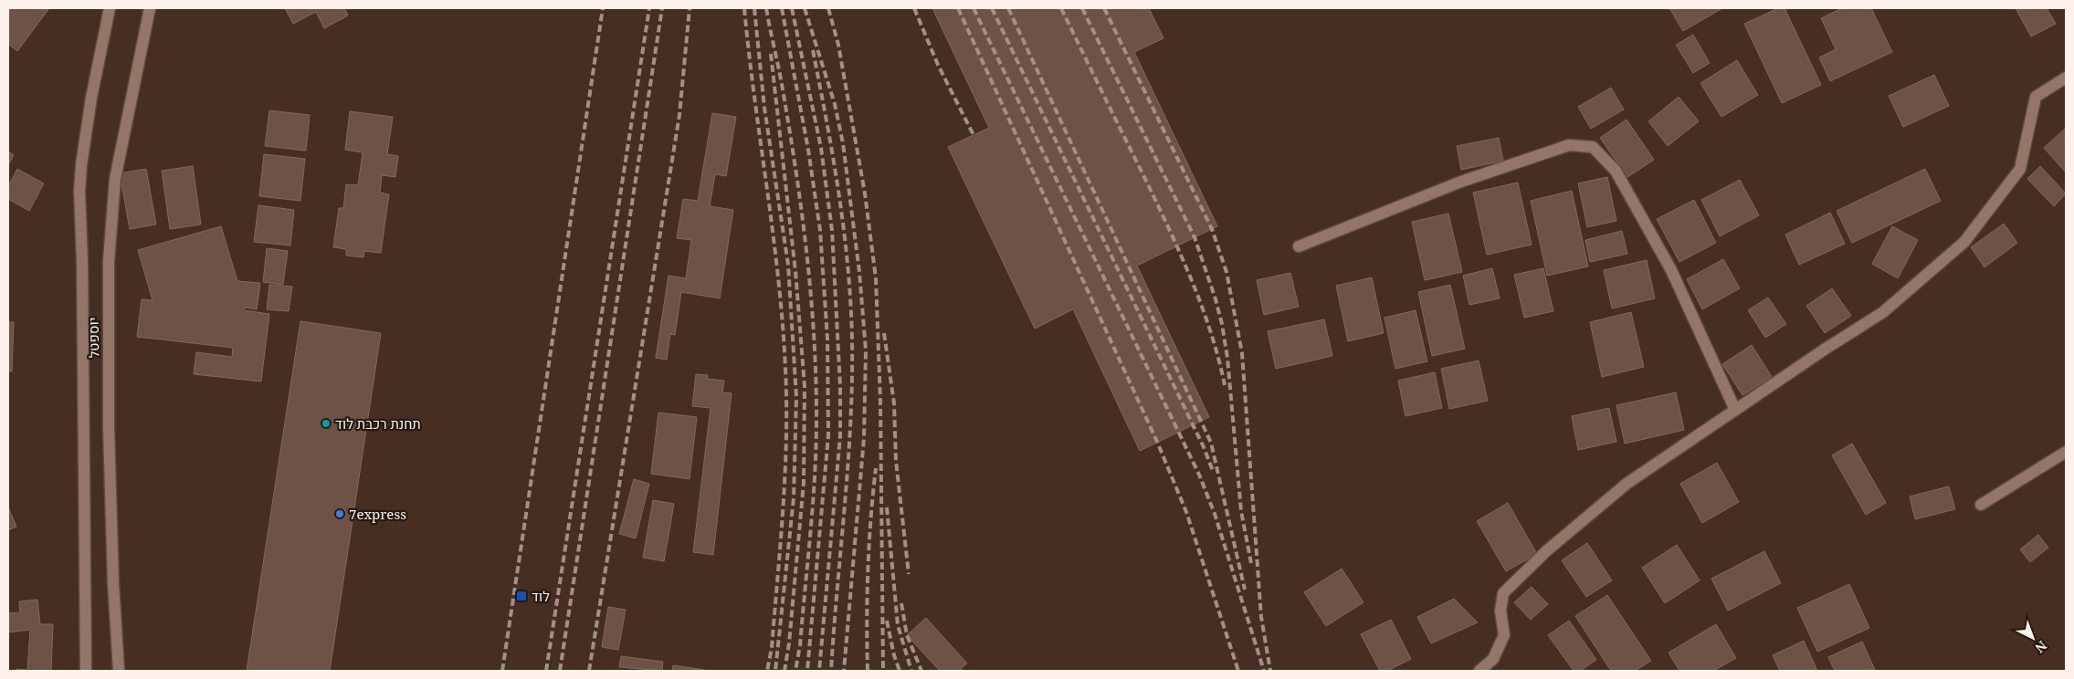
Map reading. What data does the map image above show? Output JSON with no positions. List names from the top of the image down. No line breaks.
{"streets":{"street":["יוספטל"]},"places":{"other":["תחנת רכבת לוד","7express"],"transit":["לוד"]},"north":"bottom right"}
